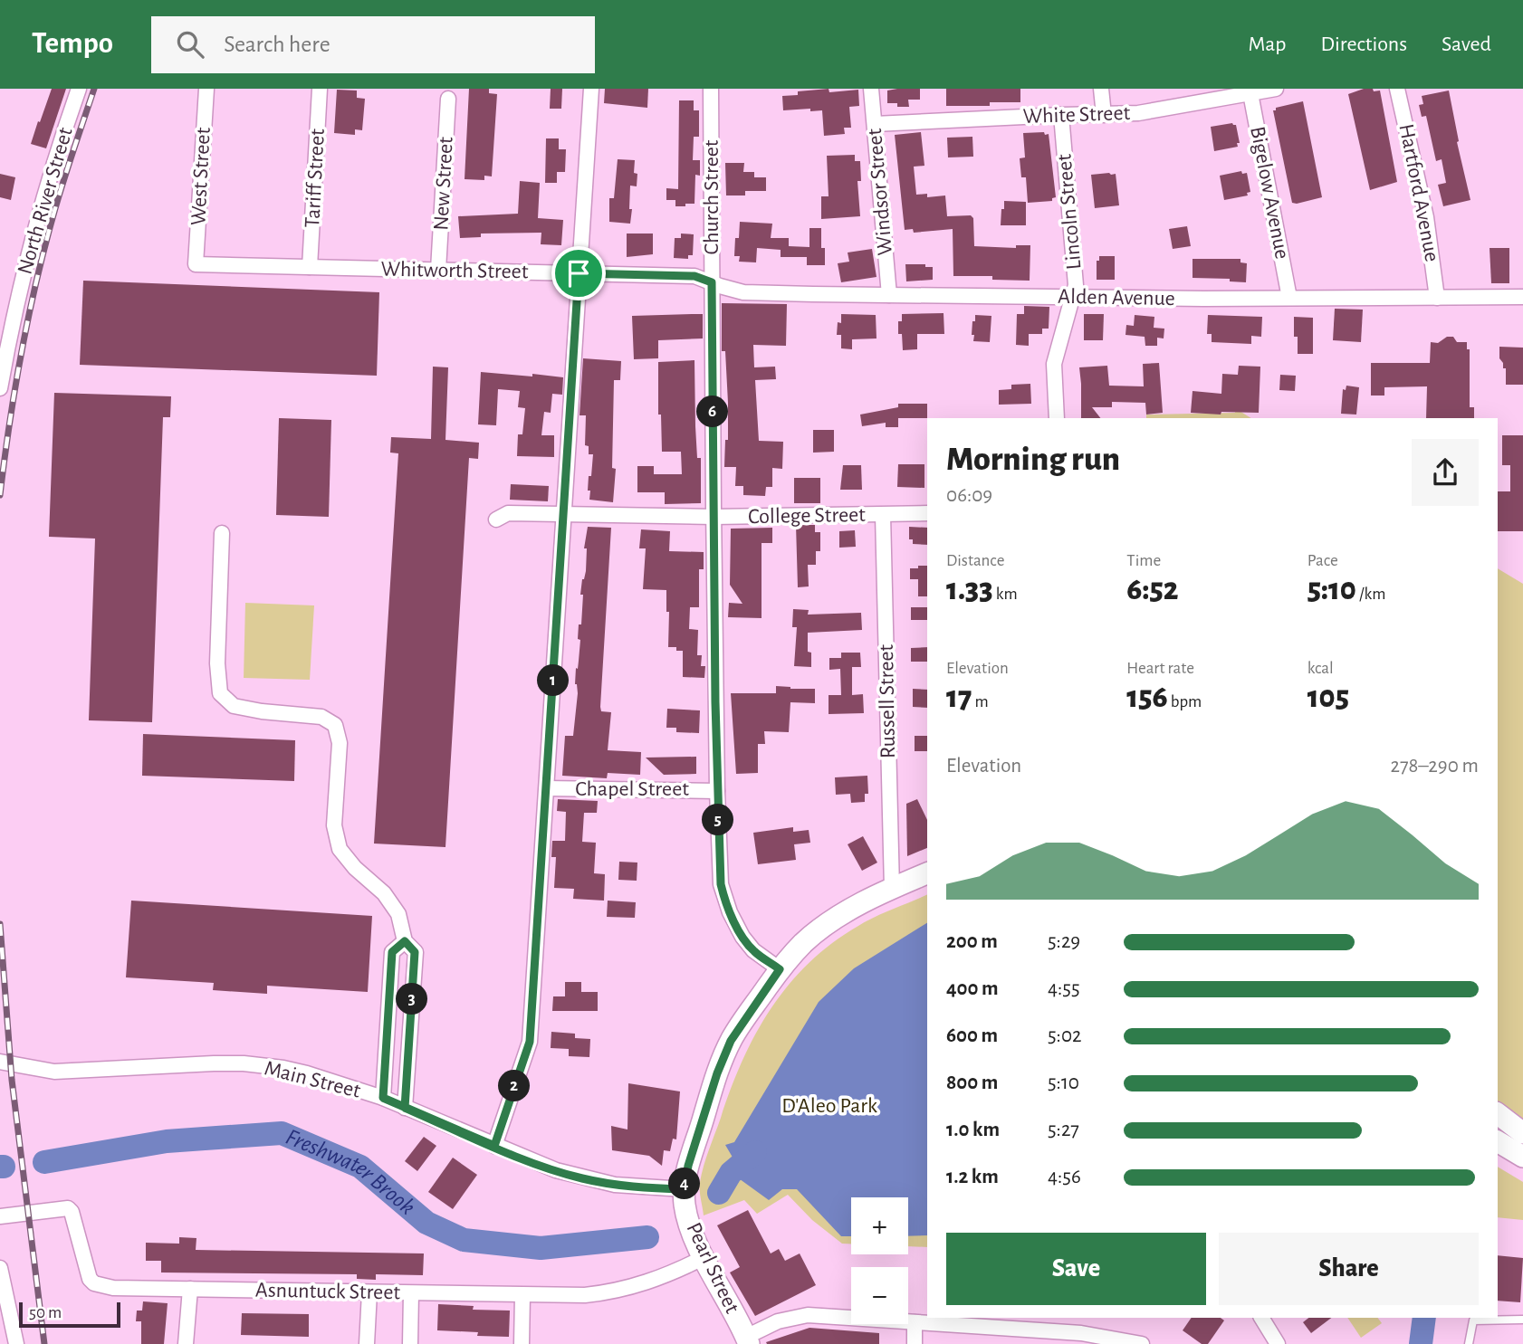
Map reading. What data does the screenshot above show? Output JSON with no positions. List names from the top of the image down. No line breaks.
{"streets":{"street":["White Street","West Street","Tariff Street","New Street","Windsor Street","Bigelow Avenue","Hartford Avenue","Church Street","North River Street","Lincoln Street","Whitworth Street","Alden Avenue","College Street","Russell Street","Chapel Street","Main Street","Pearl Street","Asnuntuck Street"]},"crossings":[["White Street","Windsor Street"],["White Street","Bigelow Avenue"],["White Street","Lincoln Street"],["West Street","Whitworth Street"],["Tariff Street","Whitworth Street"],["New Street","Whitworth Street"],["Windsor Street","Alden Avenue"],["Bigelow Avenue","Alden Avenue"],["Hartford Avenue","Alden Avenue"],["Church Street","Whitworth Street"],["Church Street","Alden Avenue"],["Church Street","College Street"],["Church Street","Chapel Street"],["Church Street","Pearl Street"],["Lincoln Street","Alden Avenue"],["Whitworth Street","Alden Avenue"],["College Street","Russell Street"],["Russell Street","Pearl Street"],["Main Street","Pearl Street"],["Pearl Street","Asnuntuck Street"]],"water":["Freshwater Brook"],"parks":["D'Aleo Park"],"scale_bar":"50 m","page":{"header":"Tempo","search":"Search here","nav":["Map","Directions","Saved"],"pins":["6","1","5","3","2","4"],"heading":["Morning run","06:09"],"stats":[["Distance","1.33 km"],["Time","6:52"],["Pace","5:10 /km"],["Elevation","17 m"],["Heart rate","156 bpm"],["kcal","105"]],"chart":["Elevation","278–290 m"],"list":[{"name":"200 m","note":"5:29"},{"name":"400 m","note":"4:55"},{"name":"600 m","note":"5:02"},{"name":"800 m","note":"5:10"},{"name":"1.0 km","note":"5:27"},{"name":"1.2 km","note":"4:56"}],"map_buttons":["+","−"],"buttons":["Save","Share"],"scale":"50 m"}}
